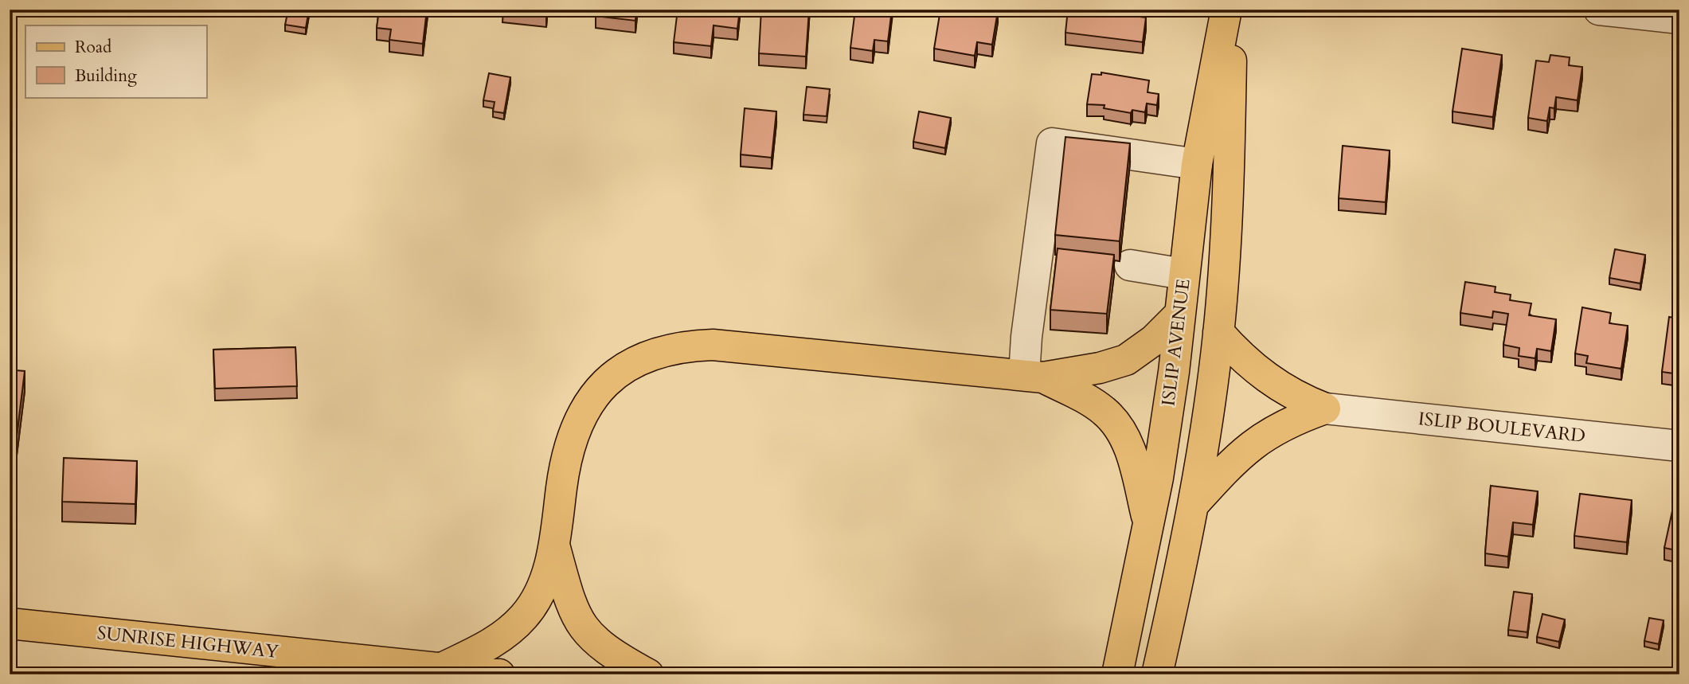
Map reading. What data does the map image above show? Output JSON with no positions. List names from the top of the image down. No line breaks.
{"streets":{"main road":["ISLIP AVENUE","SUNRISE HIGHWAY"],"street":["ISLIP BOULEVARD"]},"legend":["Road","Building"]}
